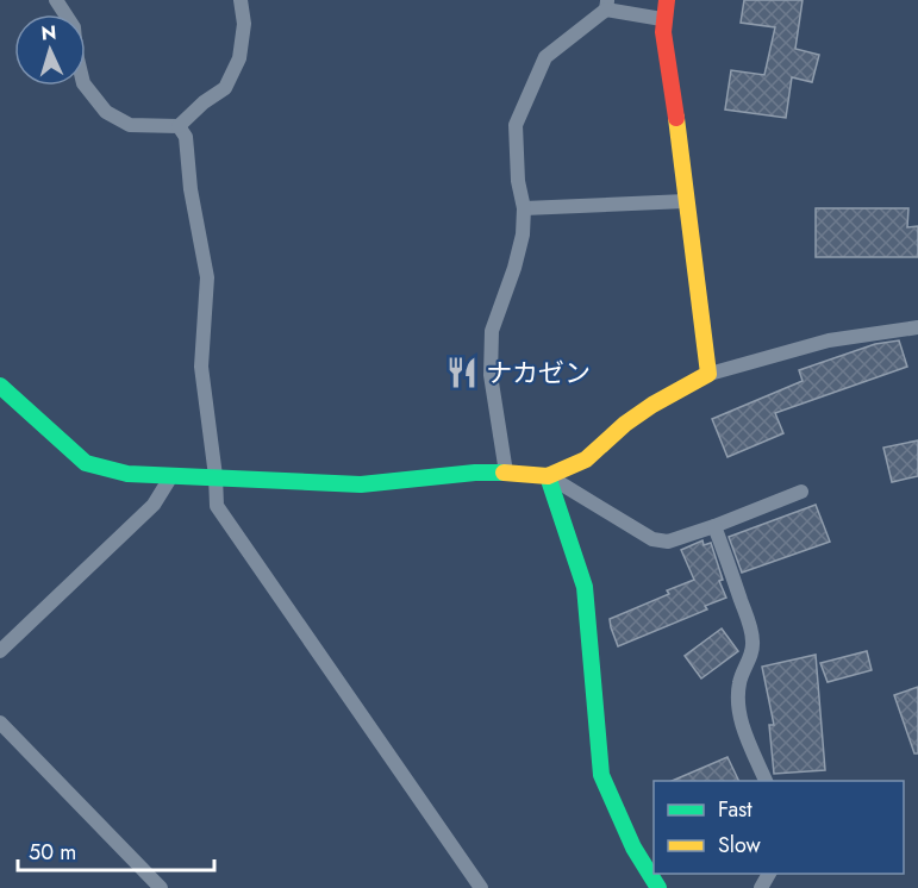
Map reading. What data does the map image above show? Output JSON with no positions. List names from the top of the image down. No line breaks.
{"places":{"restaurant":["ナカゼン"]},"legend":["Fast","Slow"],"scale_bar":"50 m","north":"top"}
